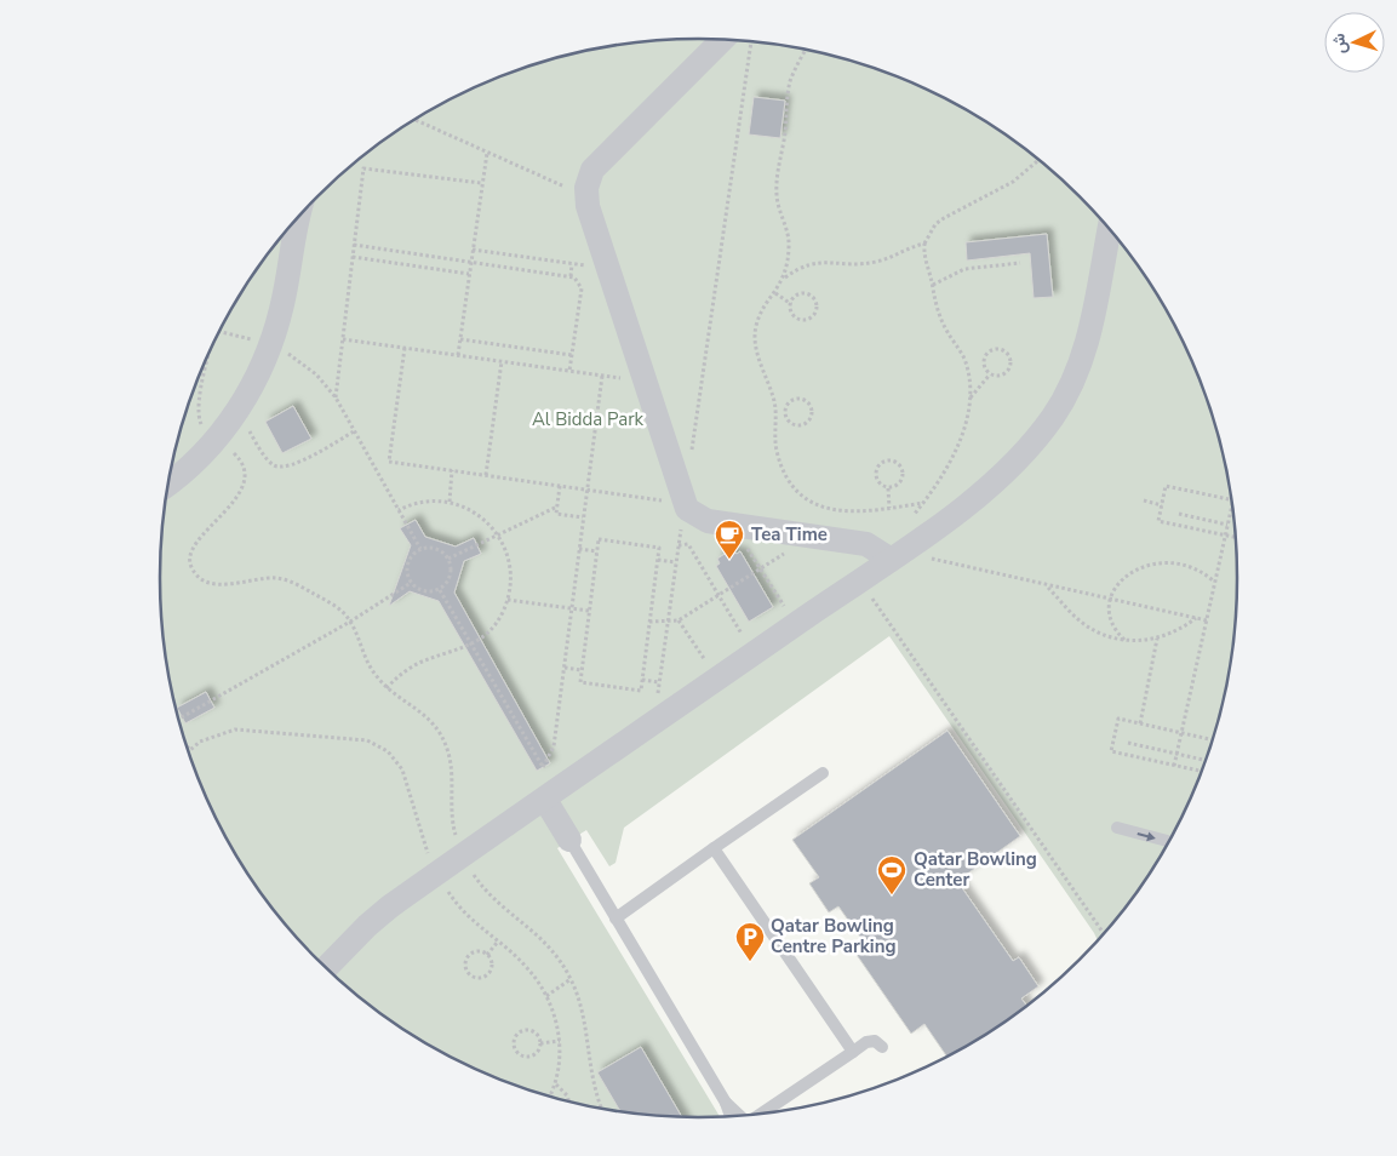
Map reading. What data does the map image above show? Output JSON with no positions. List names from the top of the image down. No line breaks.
{"parks":["Al Bidda Park"],"places":{"cafe":["Tea Time"],"sports":["Qatar Bowling Center"],"parking":["Qatar Bowling Centre Parking"]},"north":"left"}
